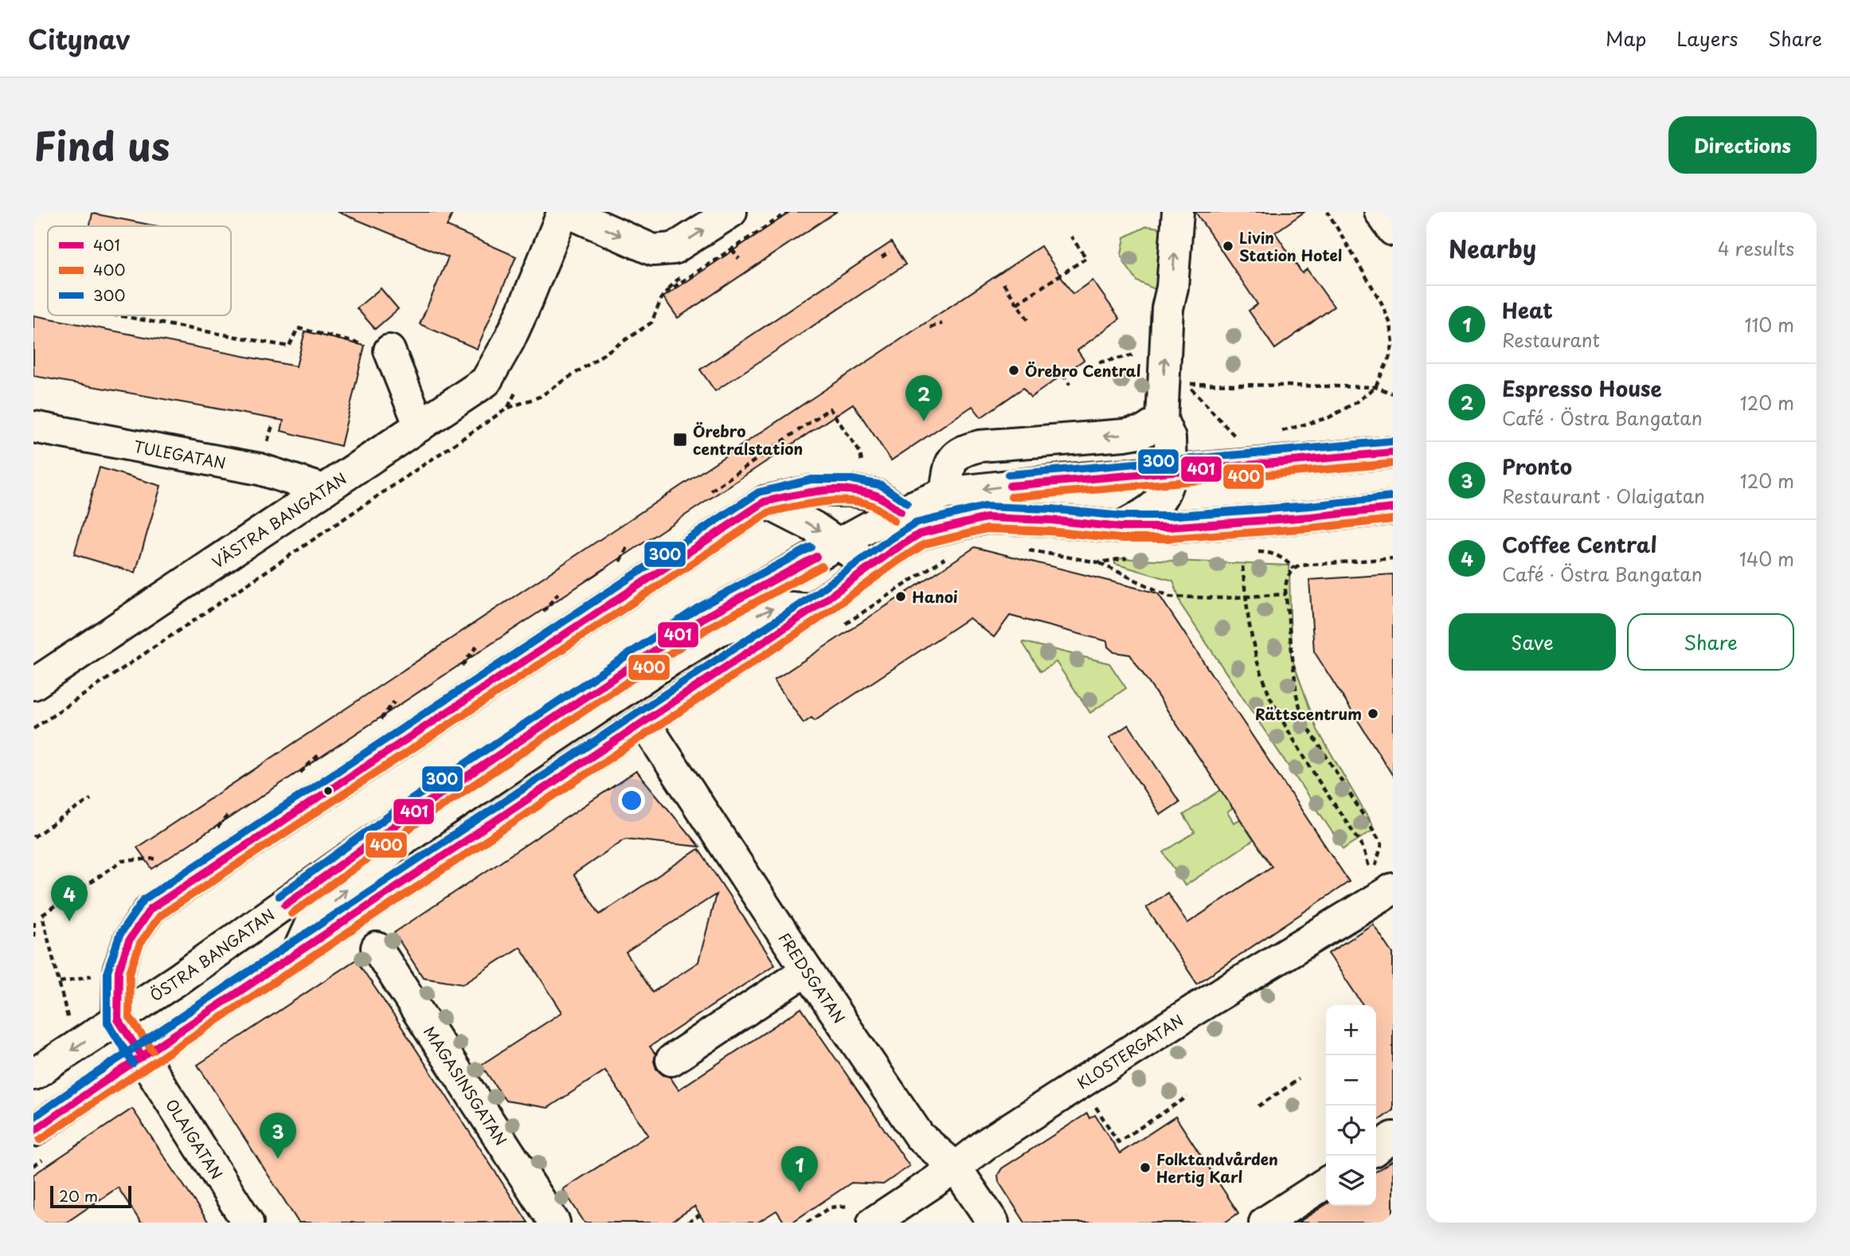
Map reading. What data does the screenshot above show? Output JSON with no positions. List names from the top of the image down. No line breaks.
{"streets":{"main road":["TULEGATAN","VÄSTRA BANGATAN","ÖSTRA BANGATAN","FREDSGATAN","KLOSTERGATAN","MAGASINSGATAN","OLAIGATAN"]},"crossings":[["TULEGATAN","VÄSTRA BANGATAN"],["ÖSTRA BANGATAN","OLAIGATAN"],["FREDSGATAN","KLOSTERGATAN"]],"places":{"other":["Livin Station Hotel","Örebro Central","Hanoi","Rättscentrum","Folktandvården Hertig Karl"],"transit":["Örebro centralstation"]},"lines":["transit line 300","transit line 401","transit line 400"],"legend":["401","400","300"],"scale_bar":"20 m","page":{"header":"Citynav","nav":["Map","Layers","Share"],"title":"Find us","buttons":["Directions",["Save","Share"]],"heading":["Nearby","4 results"],"list":[{"mark":"1","name":"Heat","note":"Restaurant","value":"110 m"},{"mark":"2","name":"Espresso House","note":"Café · Östra Bangatan","value":"120 m"},{"mark":"3","name":"Pronto","note":"Restaurant · Olaigatan","value":"120 m"},{"mark":"4","name":"Coffee Central","note":"Café · Östra Bangatan","value":"140 m"}],"pins":["2","4","3","1"],"map_buttons":["+","−"],"scale":"20 m"}}
